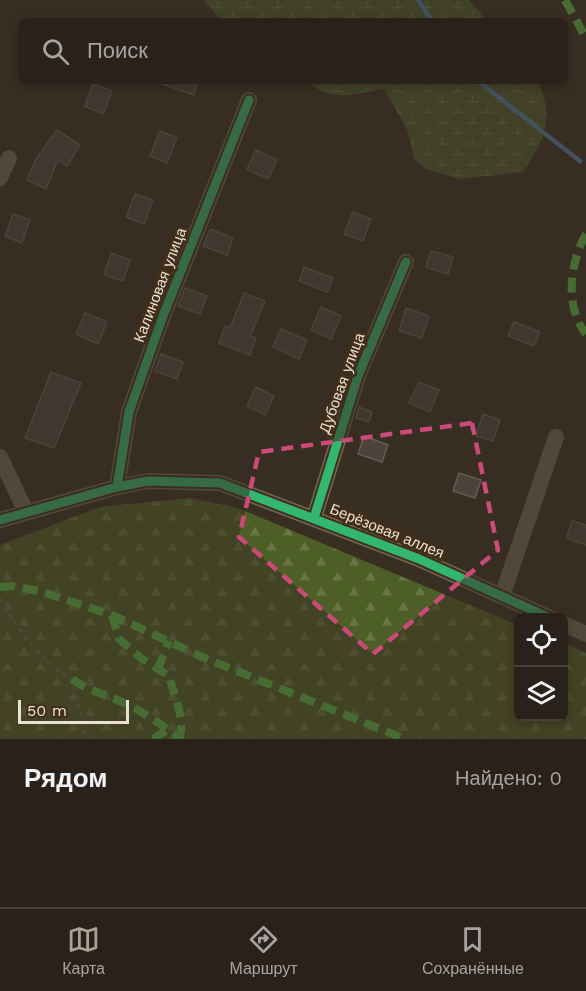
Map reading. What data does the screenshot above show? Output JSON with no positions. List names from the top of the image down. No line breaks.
{"streets":{"street":["Калиновая улица","Дубовая улица","Берёзовая аллея"]},"crossings":[["Калиновая улица","Берёзовая аллея"],["Дубовая улица","Берёзовая аллея"]],"scale_bar":"50 m","page":{"search":"Поиск","scale":"50 m","heading":["Рядом","Найдено: 0"],"nav":["Карта","Маршрут","Сохранённые"]}}
